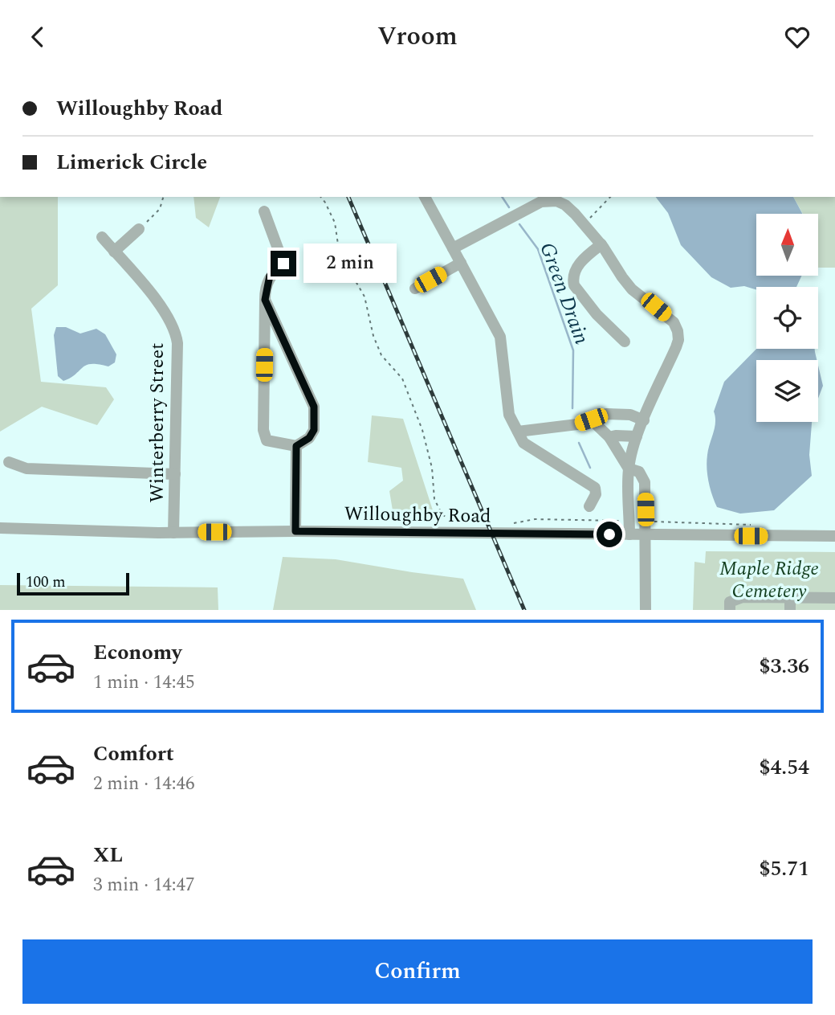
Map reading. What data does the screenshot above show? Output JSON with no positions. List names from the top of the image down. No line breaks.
{"streets":{"street":["Winterberry Street","Willoughby Road"]},"crossings":[["Winterberry Street","Willoughby Road"]],"water":["Green Drain"],"parks":["Maple Ridge Cemetery"],"scale_bar":"100 m","north":"top","page":{"header":"Vroom","banner":["Willoughby Road","Limerick Circle"],"bubble":"2 min","scale":"100 m","list":[{"name":"Economy","note":"1 min · 14:45","value":"$3.36"},{"name":"Comfort","note":"2 min · 14:46","value":"$4.54"},{"name":"XL","note":"3 min · 14:47","value":"$5.71"}],"buttons":"Confirm"}}
